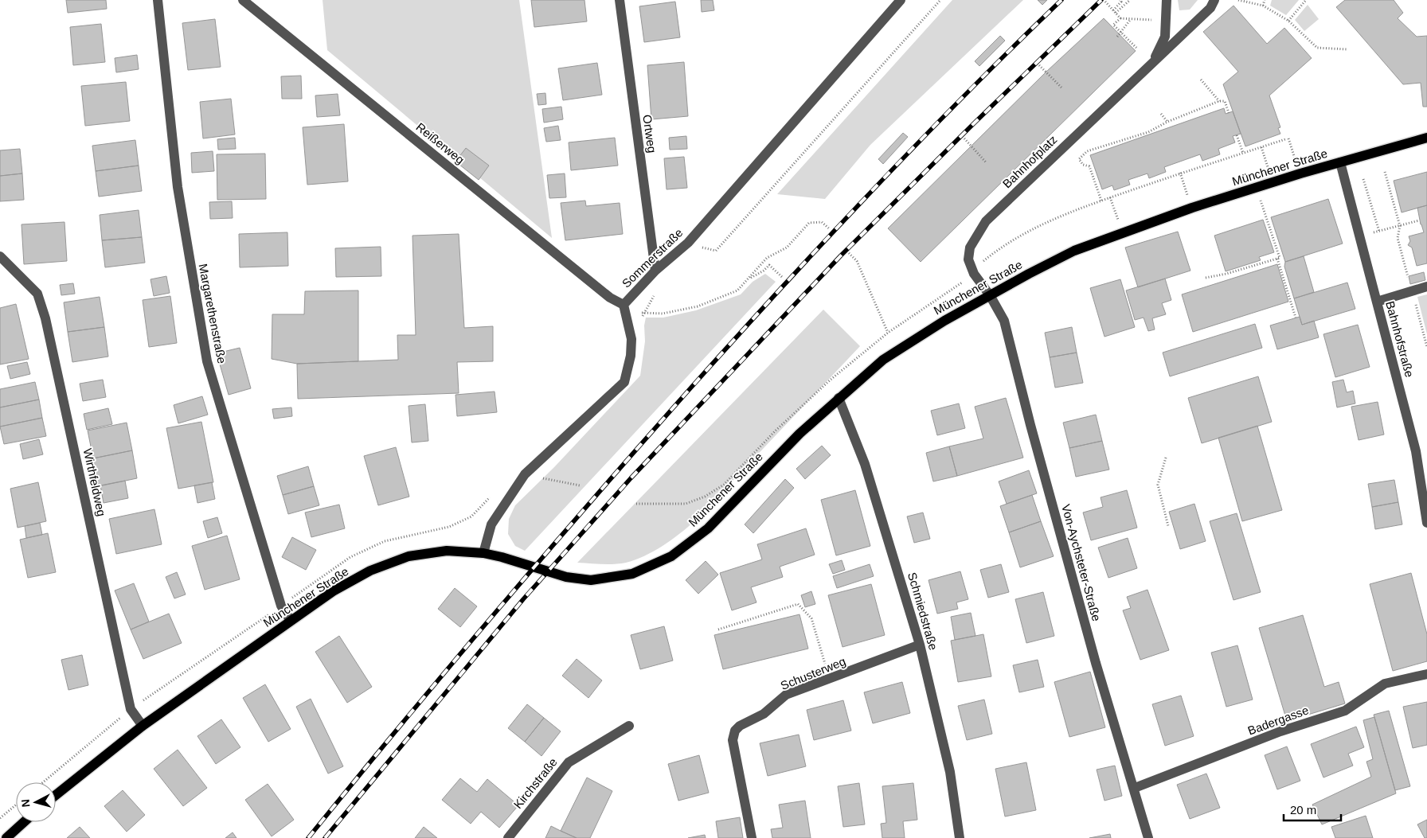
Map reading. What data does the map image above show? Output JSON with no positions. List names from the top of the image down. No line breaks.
{"streets":{"main road":["Münchener Straße"],"street":["Ortweg","Reißerweg","Bahnhofplatz","Sommerstraße","Margarethenstraße","Bahnhofstraße","Wirthfeldweg","Von-Aychsteter-Straße","Schmiedstraße","Schusterweg","Badergasse","Kirchstraße"]},"crossings":[["Ortweg","Sommerstraße"],["Reißerweg","Sommerstraße"],["Bahnhofplatz","Münchener Straße"],["Bahnhofplatz","Von-Aychsteter-Straße"],["Münchener Straße","Sommerstraße"],["Münchener Straße","Margarethenstraße"],["Münchener Straße","Bahnhofstraße"],["Münchener Straße","Wirthfeldweg"],["Münchener Straße","Von-Aychsteter-Straße"],["Münchener Straße","Schmiedstraße"],["Von-Aychsteter-Straße","Badergasse"],["Schmiedstraße","Schusterweg"]],"scale_bar":"20 m","north":"left"}
